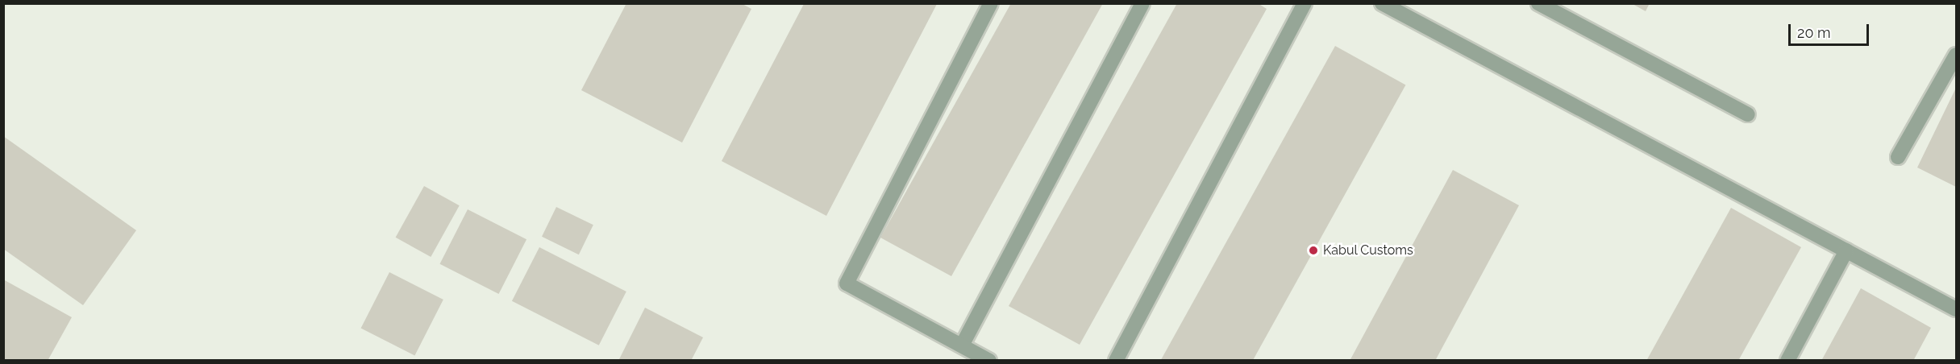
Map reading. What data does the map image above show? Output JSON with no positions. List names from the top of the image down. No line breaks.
{"places":["Kabul Customs"],"scale_bar":"20 m"}
